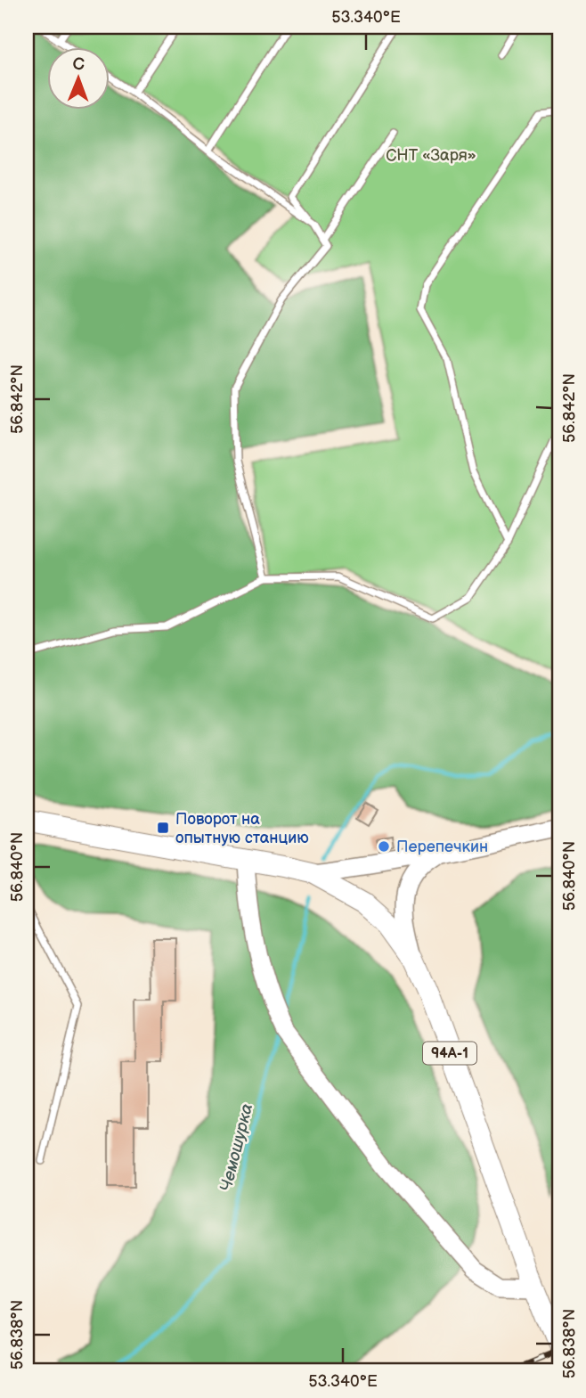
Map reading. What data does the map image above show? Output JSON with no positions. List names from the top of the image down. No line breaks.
{"streets":{"main road":["94А-1"]},"water":["Чемошурка"],"parks":["СНТ «Заря»"],"places":{"transit":["Поворот на опытную станцию"],"other":["Перепечкин"]},"north":"top","coordinates":["53.340°E","56.842°N","56.840°N","56.838°N"]}
